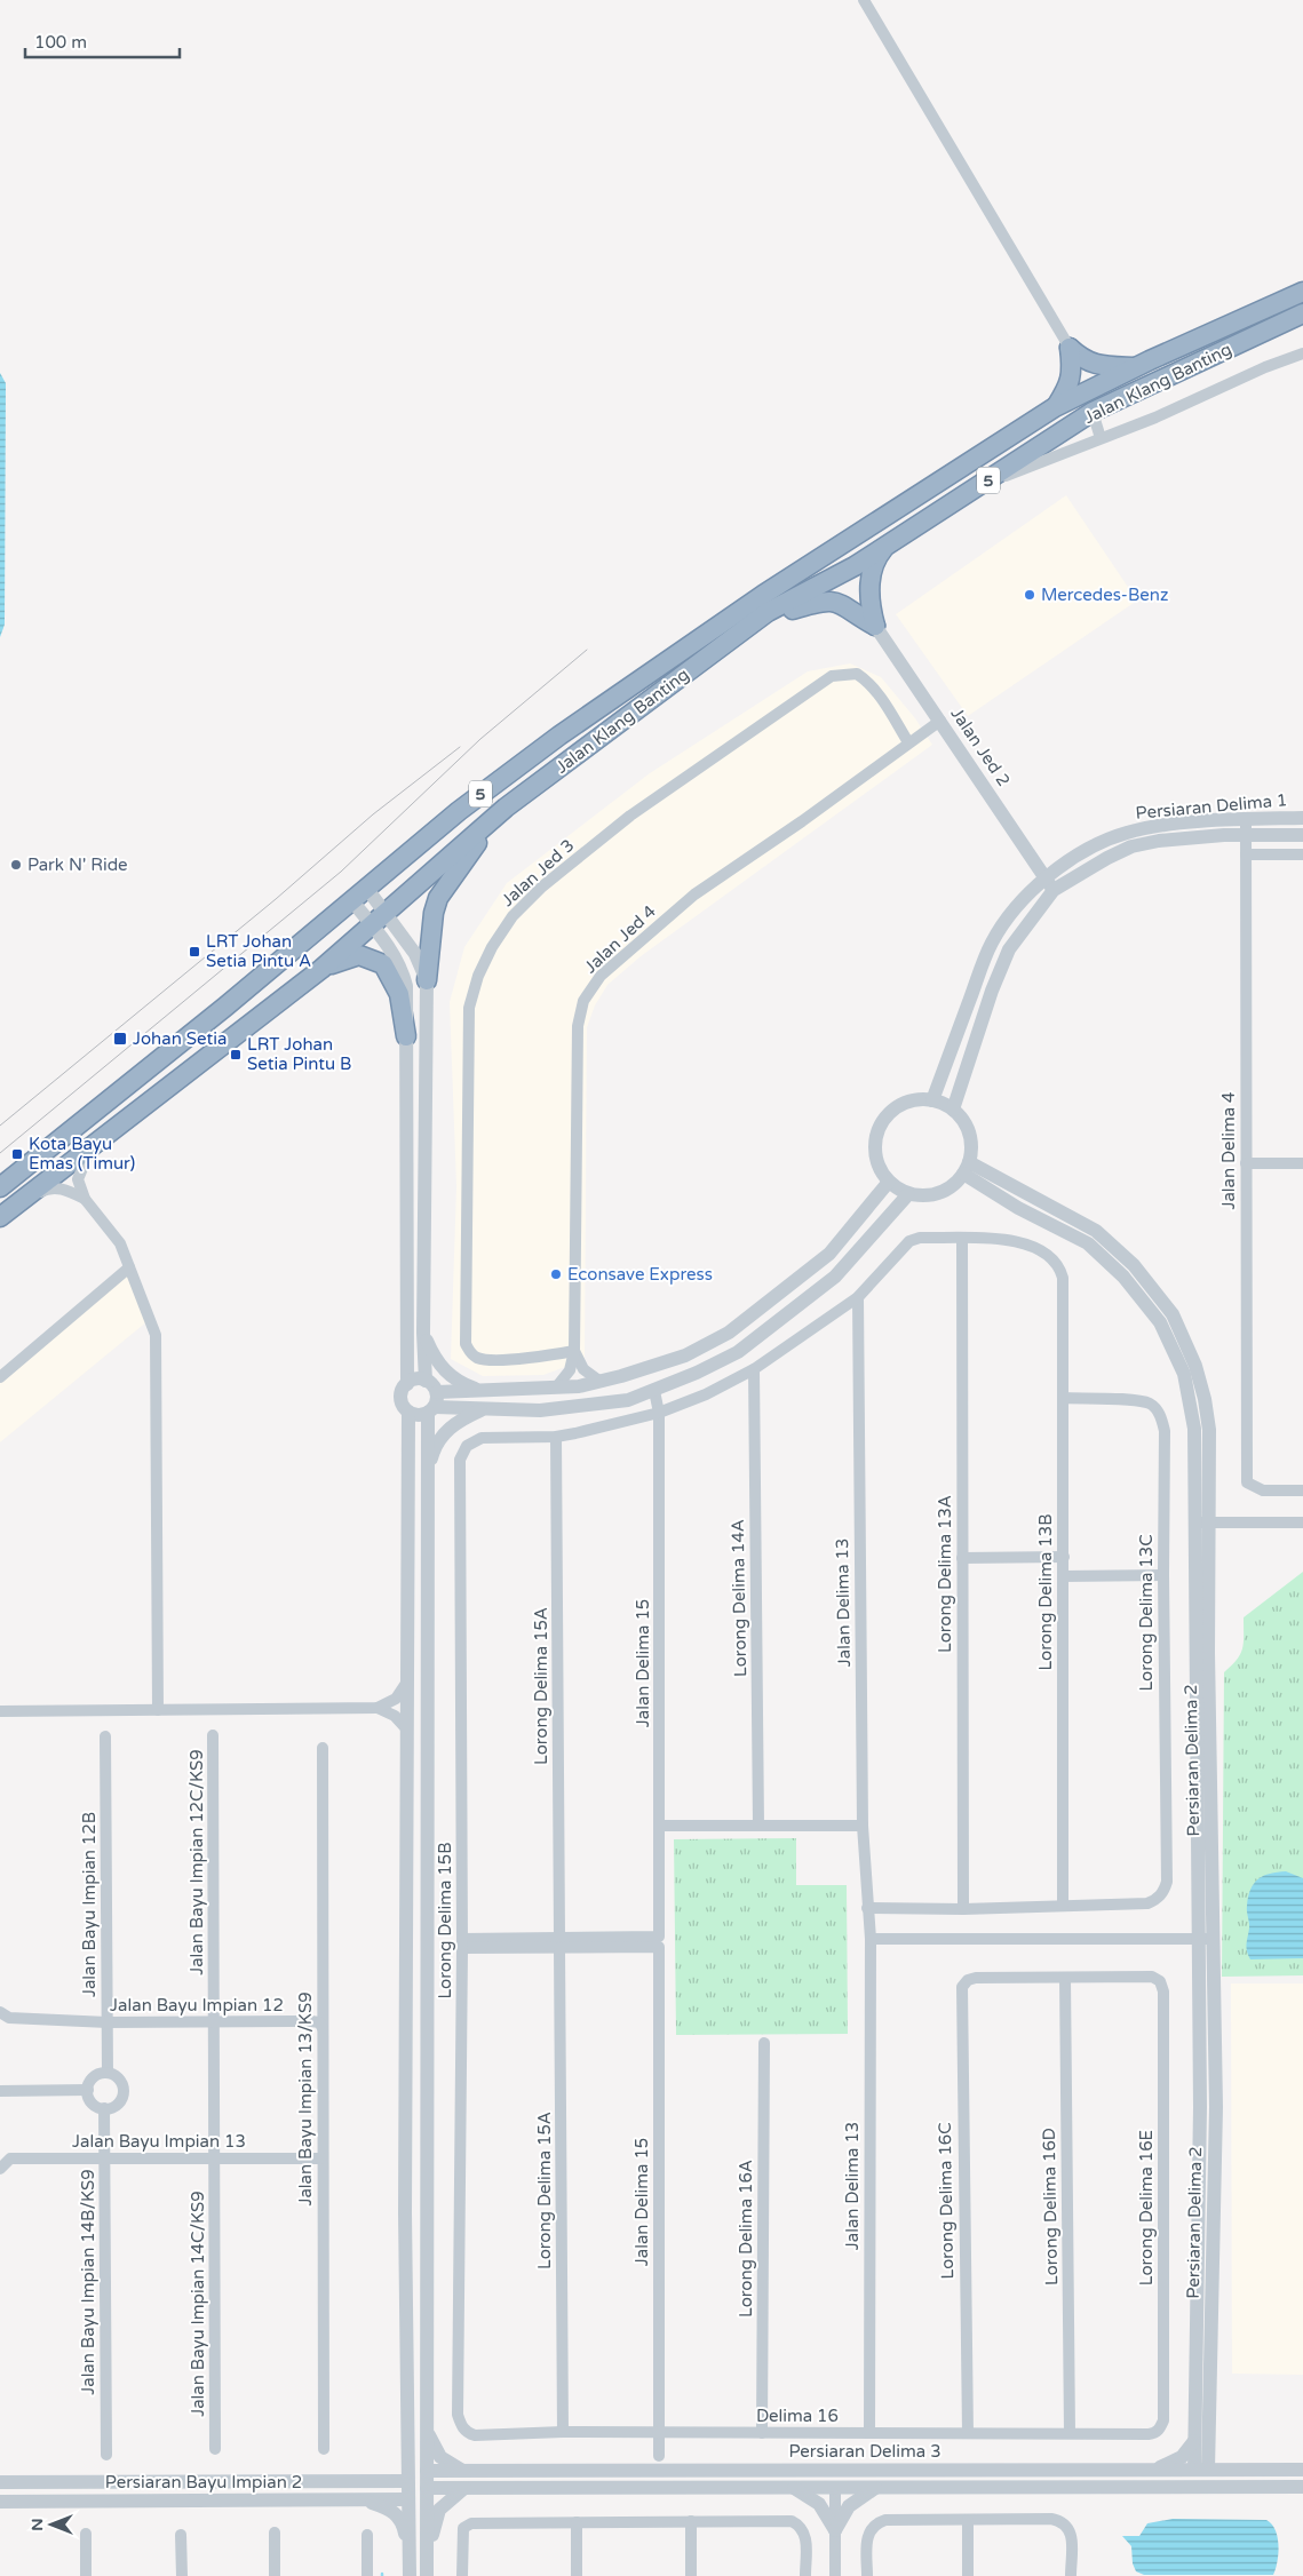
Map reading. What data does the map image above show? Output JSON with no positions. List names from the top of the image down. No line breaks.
{"streets":{"highway":["Jalan Klang Banting","5"],"street":["Jalan Jed 2","Persiaran Delima 1","Jalan Jed 3","Jalan Jed 4","Jalan Delima 4","Lorong Delima 13A","Lorong Delima 13B","Lorong Delima 14A","Jalan Delima 13","Lorong Delima 13C","Jalan Delima 15","Lorong Delima 15A","Persiaran Delima 2","Jalan Bayu Impian 12C/KS9","Jalan Bayu Impian 12B","Lorong Delima 15B","Jalan Bayu Impian 12","Jalan Bayu Impian 13/KS9","Jalan Bayu Impian 13","Lorong Delima 16C","Lorong Delima 16D","Lorong Delima 16E","Lorong Delima 16A","Jalan Bayu Impian 14B/KS9","Jalan Bayu Impian 14C/KS9","Delima 16","Persiaran Delima 3","Persiaran Bayu Impian 2"]},"crossings":[["Jalan Jed 2","Persiaran Delima 1"],["Jalan Jed 2","Jalan Jed 4"],["Persiaran Delima 1","Jalan Delima 4"],["Persiaran Delima 1","Persiaran Delima 2"],["Jalan Jed 3","Jalan Jed 4"],["Lorong Delima 13A","Lorong Delima 13B"],["Lorong Delima 13B","Lorong Delima 13C"],["Jalan Delima 13","Delima 16"],["Jalan Delima 15","Delima 16"],["Lorong Delima 15A","Lorong Delima 15B"],["Lorong Delima 15A","Delima 16"],["Persiaran Delima 2","Persiaran Delima 3"],["Jalan Bayu Impian 12C/KS9","Jalan Bayu Impian 12"],["Jalan Bayu Impian 12C/KS9","Jalan Bayu Impian 13"],["Jalan Bayu Impian 12C/KS9","Jalan Bayu Impian 14C/KS9"],["Jalan Bayu Impian 12B","Jalan Bayu Impian 12"],["Jalan Bayu Impian 12B","Jalan Bayu Impian 14B/KS9"],["Lorong Delima 15B","Delima 16"],["Jalan Bayu Impian 12","Jalan Bayu Impian 13/KS9"],["Jalan Bayu Impian 13/KS9","Jalan Bayu Impian 13"],["Jalan Bayu Impian 13","Jalan Bayu Impian 14B/KS9"],["Jalan Bayu Impian 13","Jalan Bayu Impian 14C/KS9"],["Lorong Delima 16C","Lorong Delima 16D"],["Lorong Delima 16C","Lorong Delima 16E"],["Lorong Delima 16C","Delima 16"],["Lorong Delima 16D","Lorong Delima 16E"],["Lorong Delima 16D","Delima 16"],["Lorong Delima 16E","Delima 16"],["Lorong Delima 16A","Delima 16"]],"places":{"other":["Mercedes-Benz","Park N' Ride","Econsave Express"],"transit":["LRT Johan Setia Pintu A","Johan Setia","LRT Johan Setia Pintu B","Kota Bayu Emas (Timur)"]},"scale_bar":"100 m","north":"left"}
